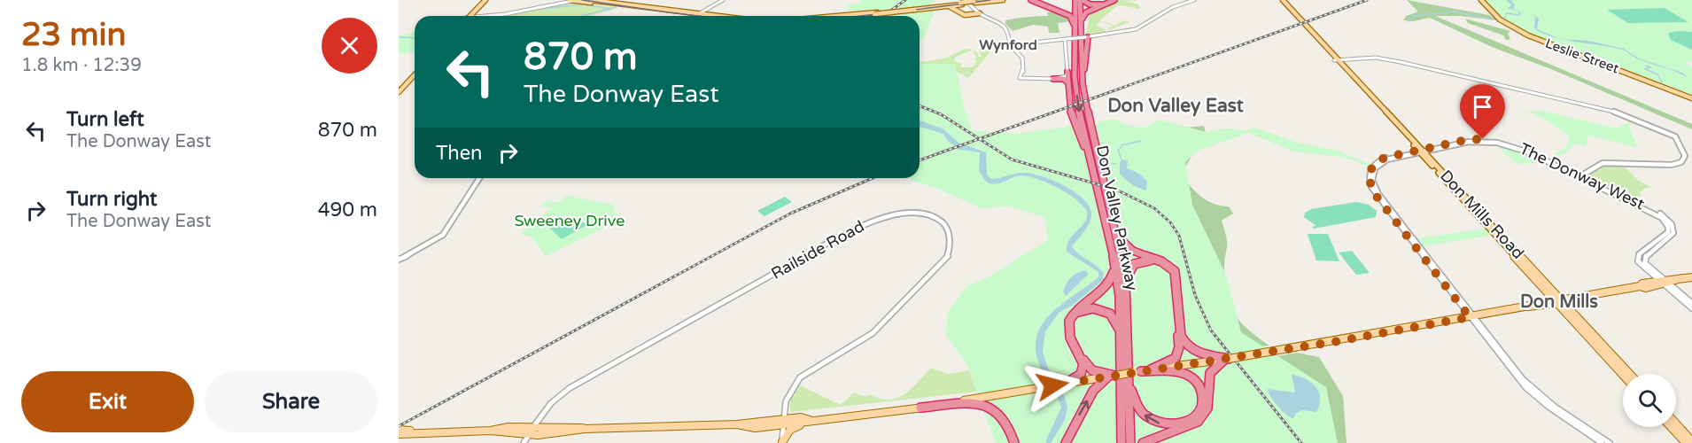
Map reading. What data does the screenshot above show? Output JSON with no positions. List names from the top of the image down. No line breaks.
{"streets":{"highway":["Don Valley Parkway"],"main road":["Leslie Street","Don Mills Road"],"street":["The Donway West","Railside Road"]},"crossings":[["The Donway West","Don Mills Road"]],"districts":["Wynford","Don Valley East","Don Mills"],"parks":["Sweeney Drive"],"page":{"heading":["23 min","1.8 km · 12:39"],"turn":["870 m","The Donway East"],"list":[{"name":"Turn left","note":"The Donway East","value":"870 m"},{"name":"Turn right","note":"The Donway East","value":"490 m"}],"then":"Then","buttons":["Exit","Share"]}}
